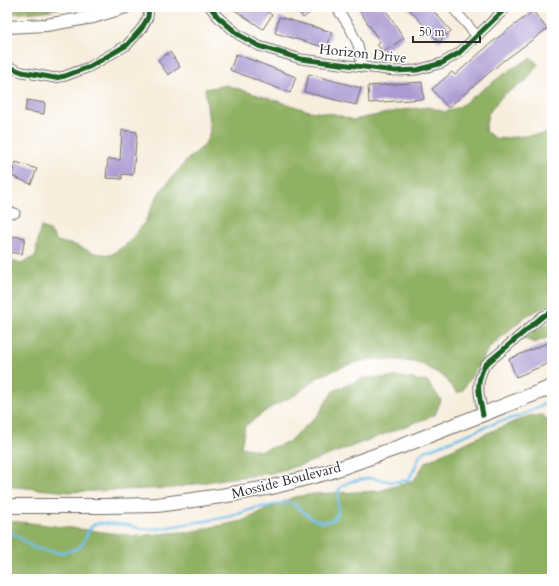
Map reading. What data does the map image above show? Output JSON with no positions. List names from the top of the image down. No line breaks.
{"streets":{"main road":["Mosside Boulevard"],"street":["Horizon Drive"]},"scale_bar":"50 m"}
